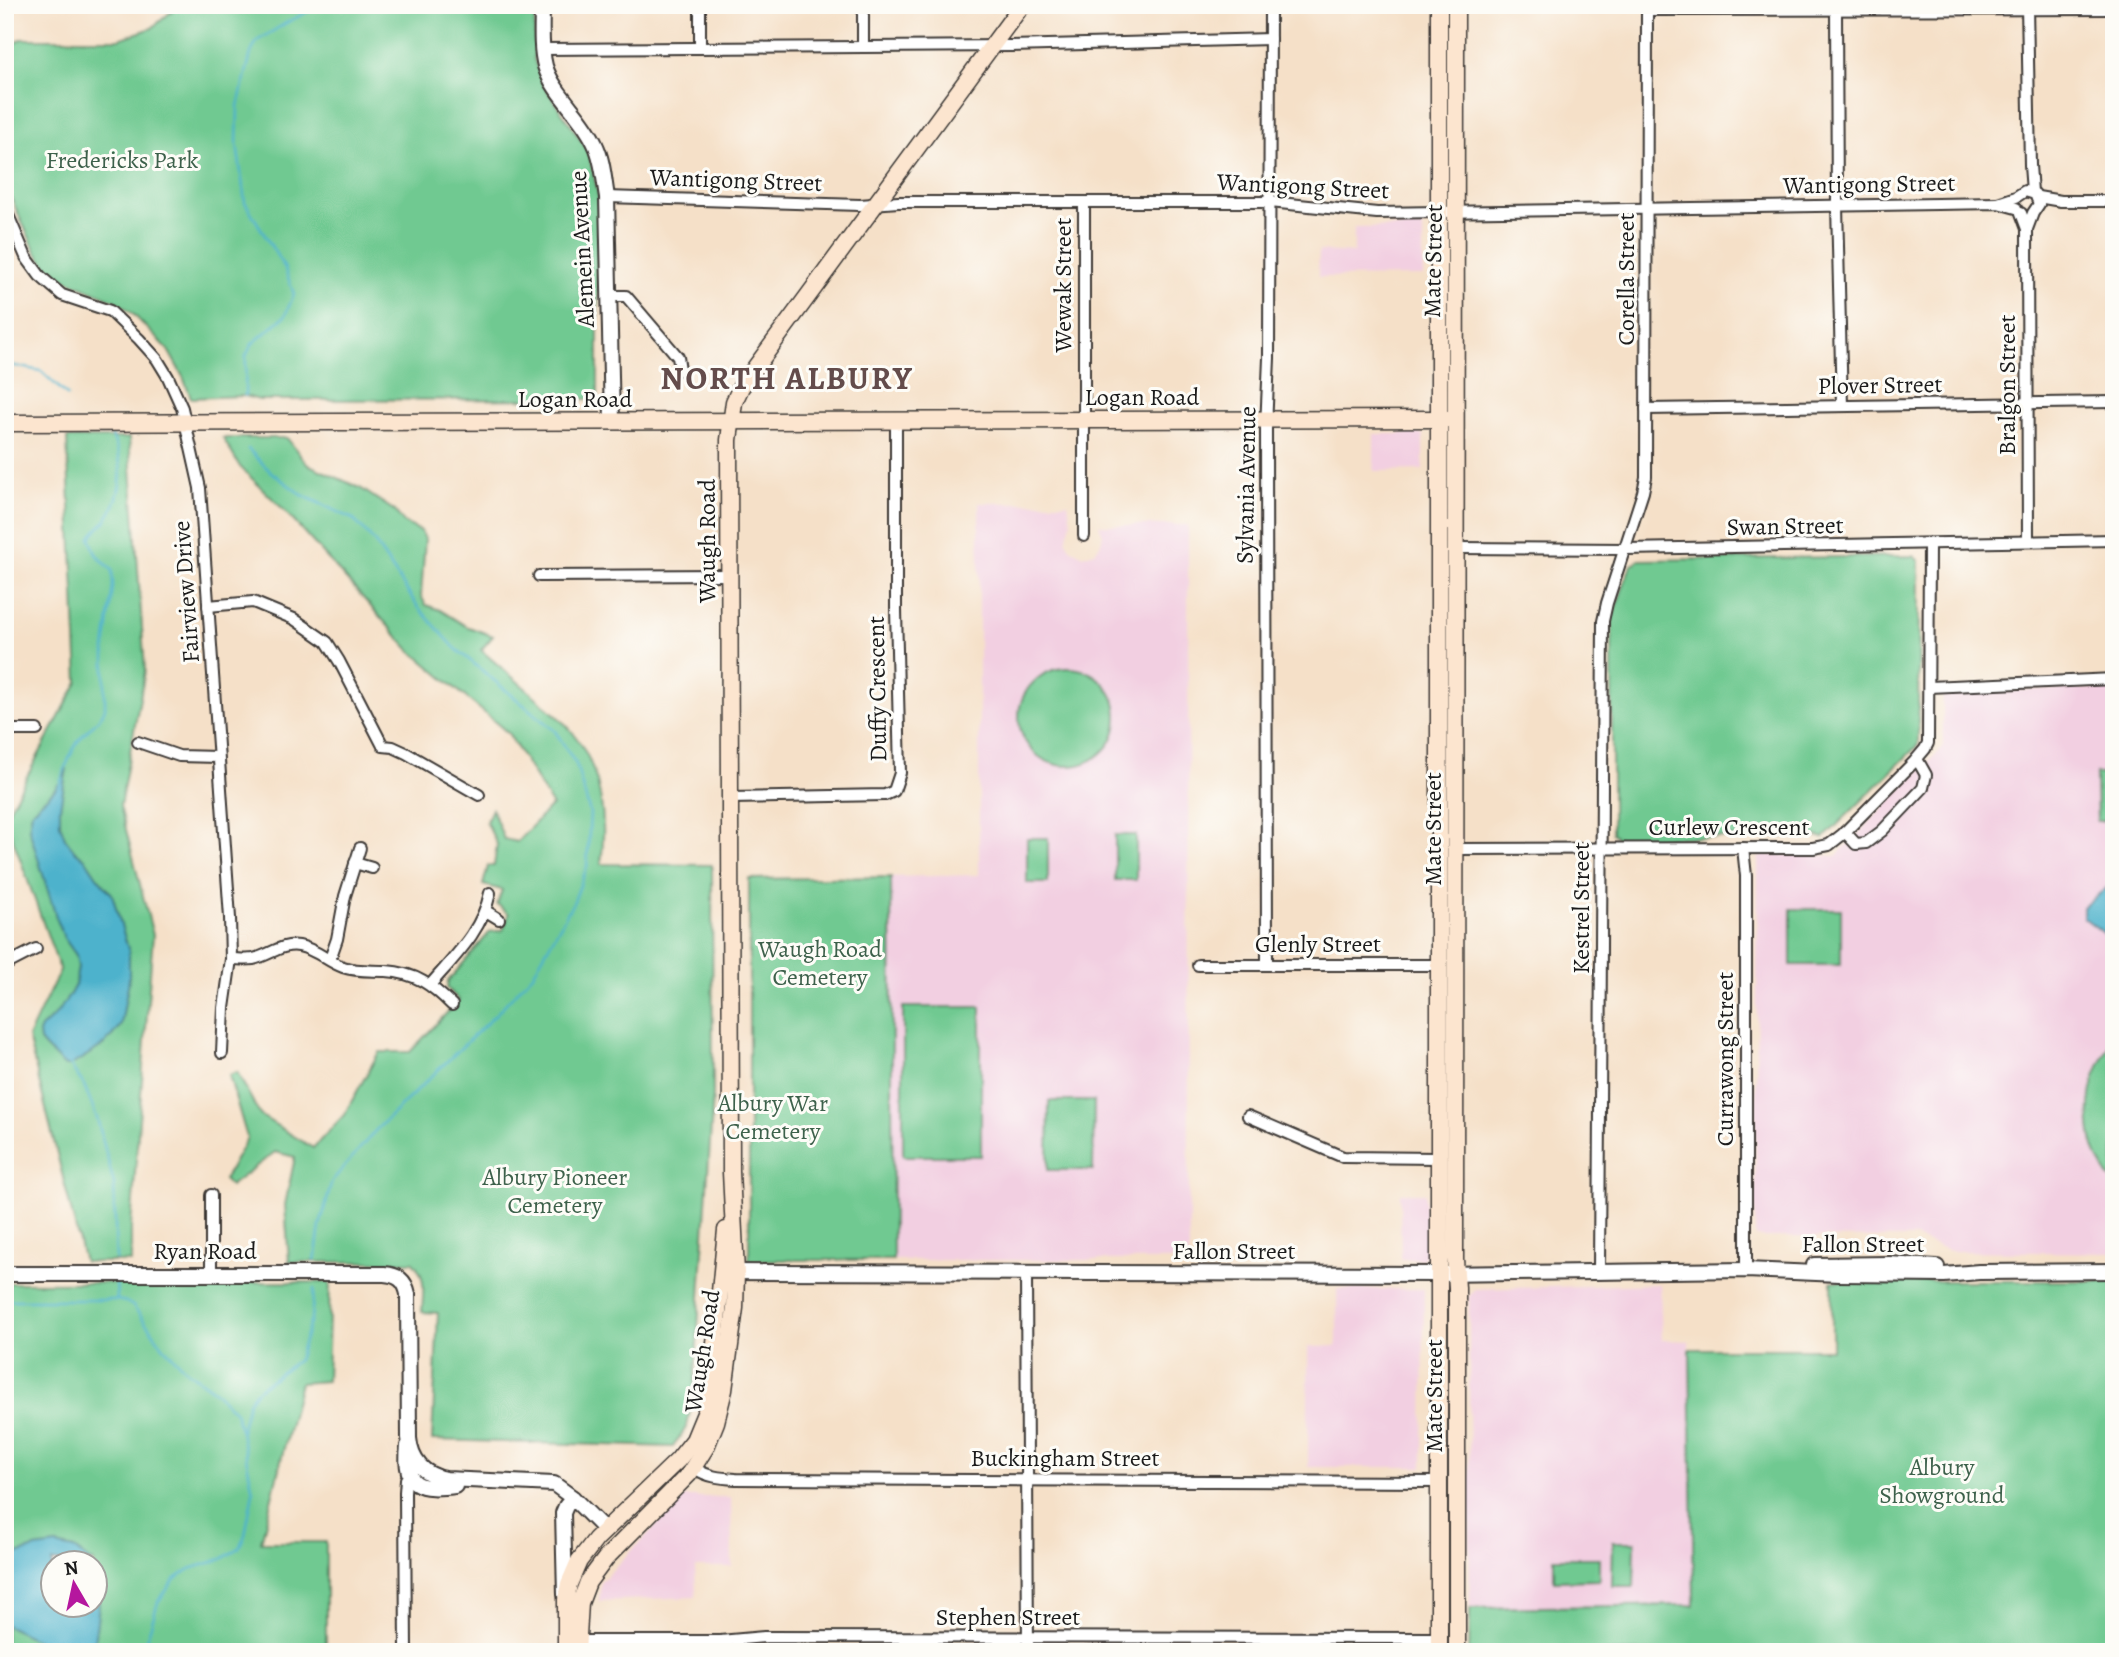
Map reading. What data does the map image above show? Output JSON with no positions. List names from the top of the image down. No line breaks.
{"streets":{"main road":["Mate Street","Logan Road","Waugh Road"],"street":["Wantigong Street","Alemein Avenue","Corella Street","Wewak Street","Plover Street","Bralgon Street","Sylvania Avenue","Swan Street","Fairview Drive","Duffy Crescent","Curlew Crescent","Kestrel Street","Glenly Street","Currawong Street","Fallon Street","Ryan Road","Buckingham Street","Stephen Street"]},"crossings":[["Wantigong Street","Alemein Avenue"],["Wantigong Street","Mate Street"],["Wantigong Street","Corella Street"],["Wantigong Street","Wewak Street"],["Wantigong Street","Bralgon Street"],["Wantigong Street","Sylvania Avenue"],["Wantigong Street","Waugh Road"],["Alemein Avenue","Logan Road"],["Mate Street","Logan Road"],["Mate Street","Swan Street"],["Mate Street","Curlew Crescent"],["Mate Street","Glenly Street"],["Mate Street","Fallon Street"],["Mate Street","Buckingham Street"],["Mate Street","Stephen Street"],["Corella Street","Plover Street"],["Corella Street","Swan Street"],["Corella Street","Kestrel Street"],["Wewak Street","Logan Road"],["Plover Street","Bralgon Street"],["Bralgon Street","Swan Street"],["Logan Road","Sylvania Avenue"],["Logan Road","Waugh Road"],["Logan Road","Fairview Drive"],["Logan Road","Duffy Crescent"],["Sylvania Avenue","Glenly Street"],["Swan Street","Curlew Crescent"],["Swan Street","Kestrel Street"],["Waugh Road","Duffy Crescent"],["Waugh Road","Fallon Street"],["Waugh Road","Buckingham Street"],["Waugh Road","Stephen Street"],["Curlew Crescent","Kestrel Street"],["Curlew Crescent","Currawong Street"],["Kestrel Street","Fallon Street"],["Currawong Street","Fallon Street"]],"districts":["NORTH ALBURY"],"parks":["Fredericks Park","Waugh Road Cemetery","Albury War Cemetery","Albury Pioneer Cemetery","Albury Showground"],"north":"top"}
